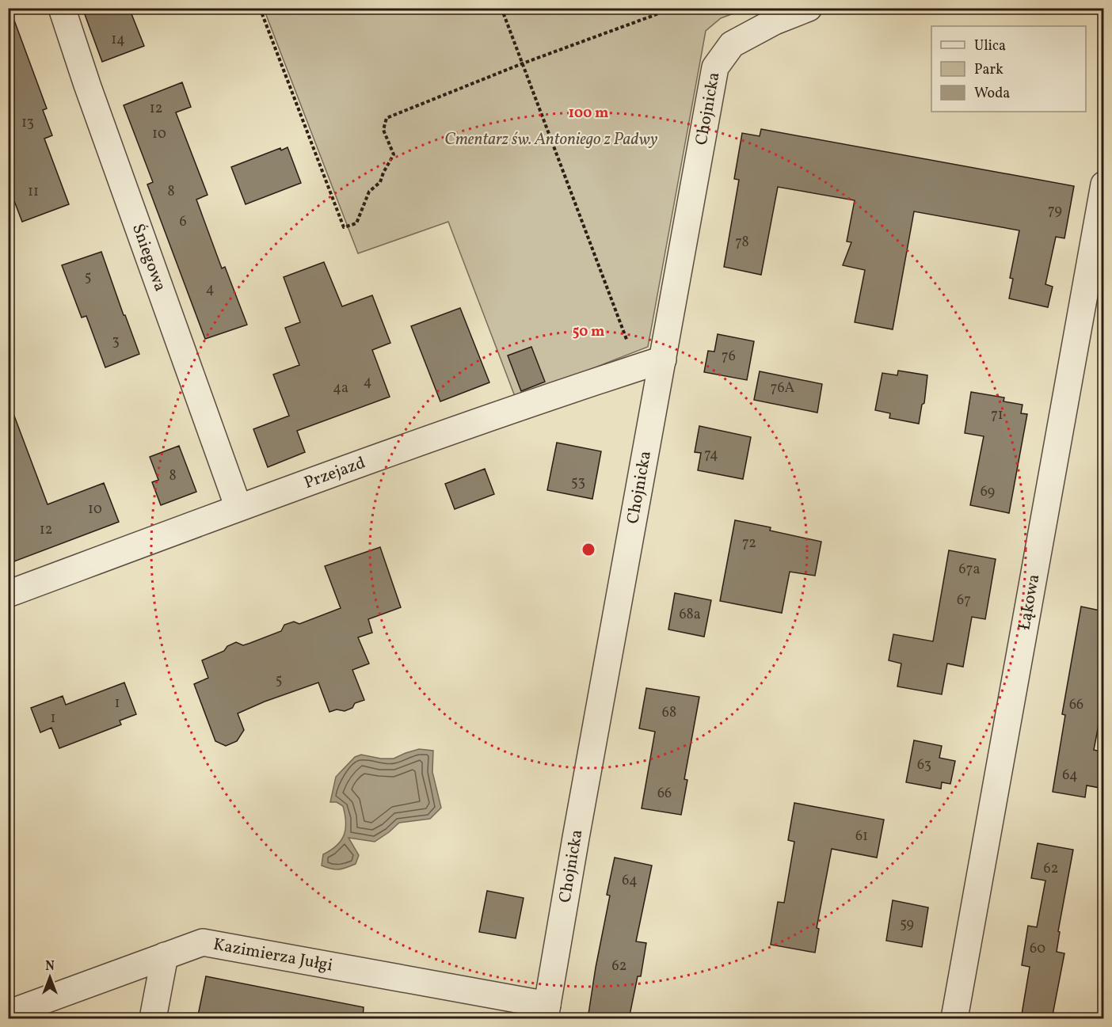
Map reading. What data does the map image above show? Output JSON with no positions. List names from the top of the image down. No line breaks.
{"streets":{"street":["Chojnicka","Śniegowa","Przejazd","Łąkowa","Kazimierza Jułgi"]},"crossings":[["Chojnicka","Przejazd"],["Chojnicka","Kazimierza Jułgi"],["Śniegowa","Przejazd"]],"parks":["Cmentarz św. Antoniego z Padwy"],"house_numbers":["14","12","13","10","11","8","79","6","78","5","4","3","76","4","4a","76A","71","74","8","53","69","10","12","72","67a","67","68a","5","1","66","68","1","63","64","66","61","62","64","59","60","62"],"legend":["Ulica","Park","Woda"],"north":"top","rings":["100 m","50 m"]}
